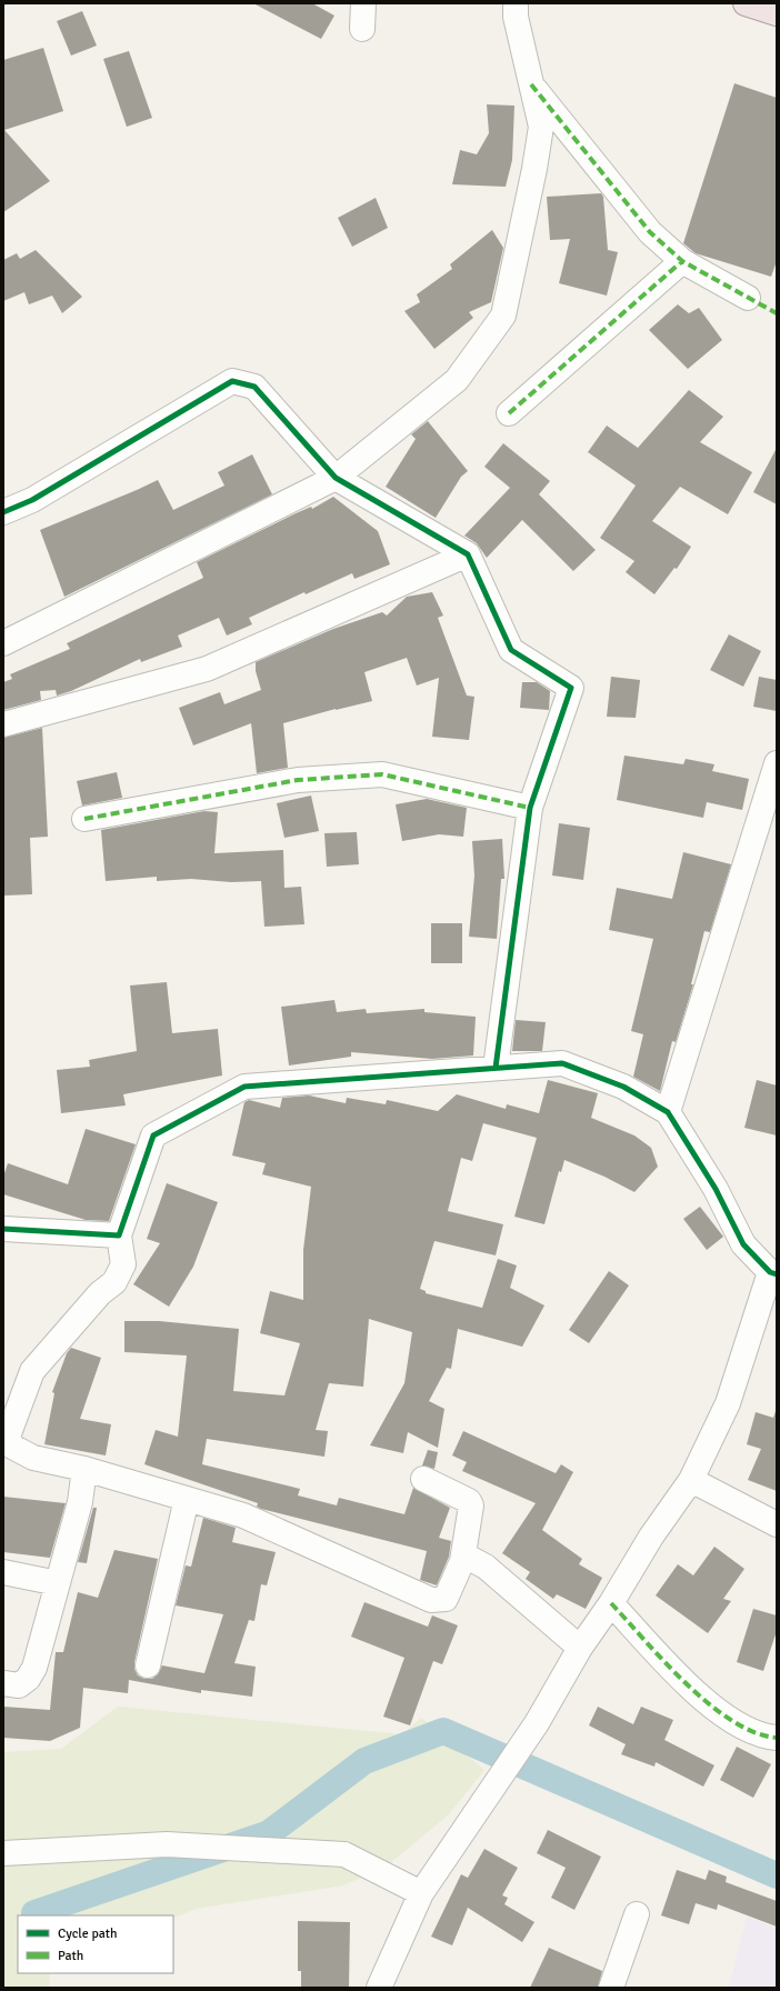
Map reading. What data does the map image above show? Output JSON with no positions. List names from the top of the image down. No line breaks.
{"legend":["Cycle path","Path"]}
